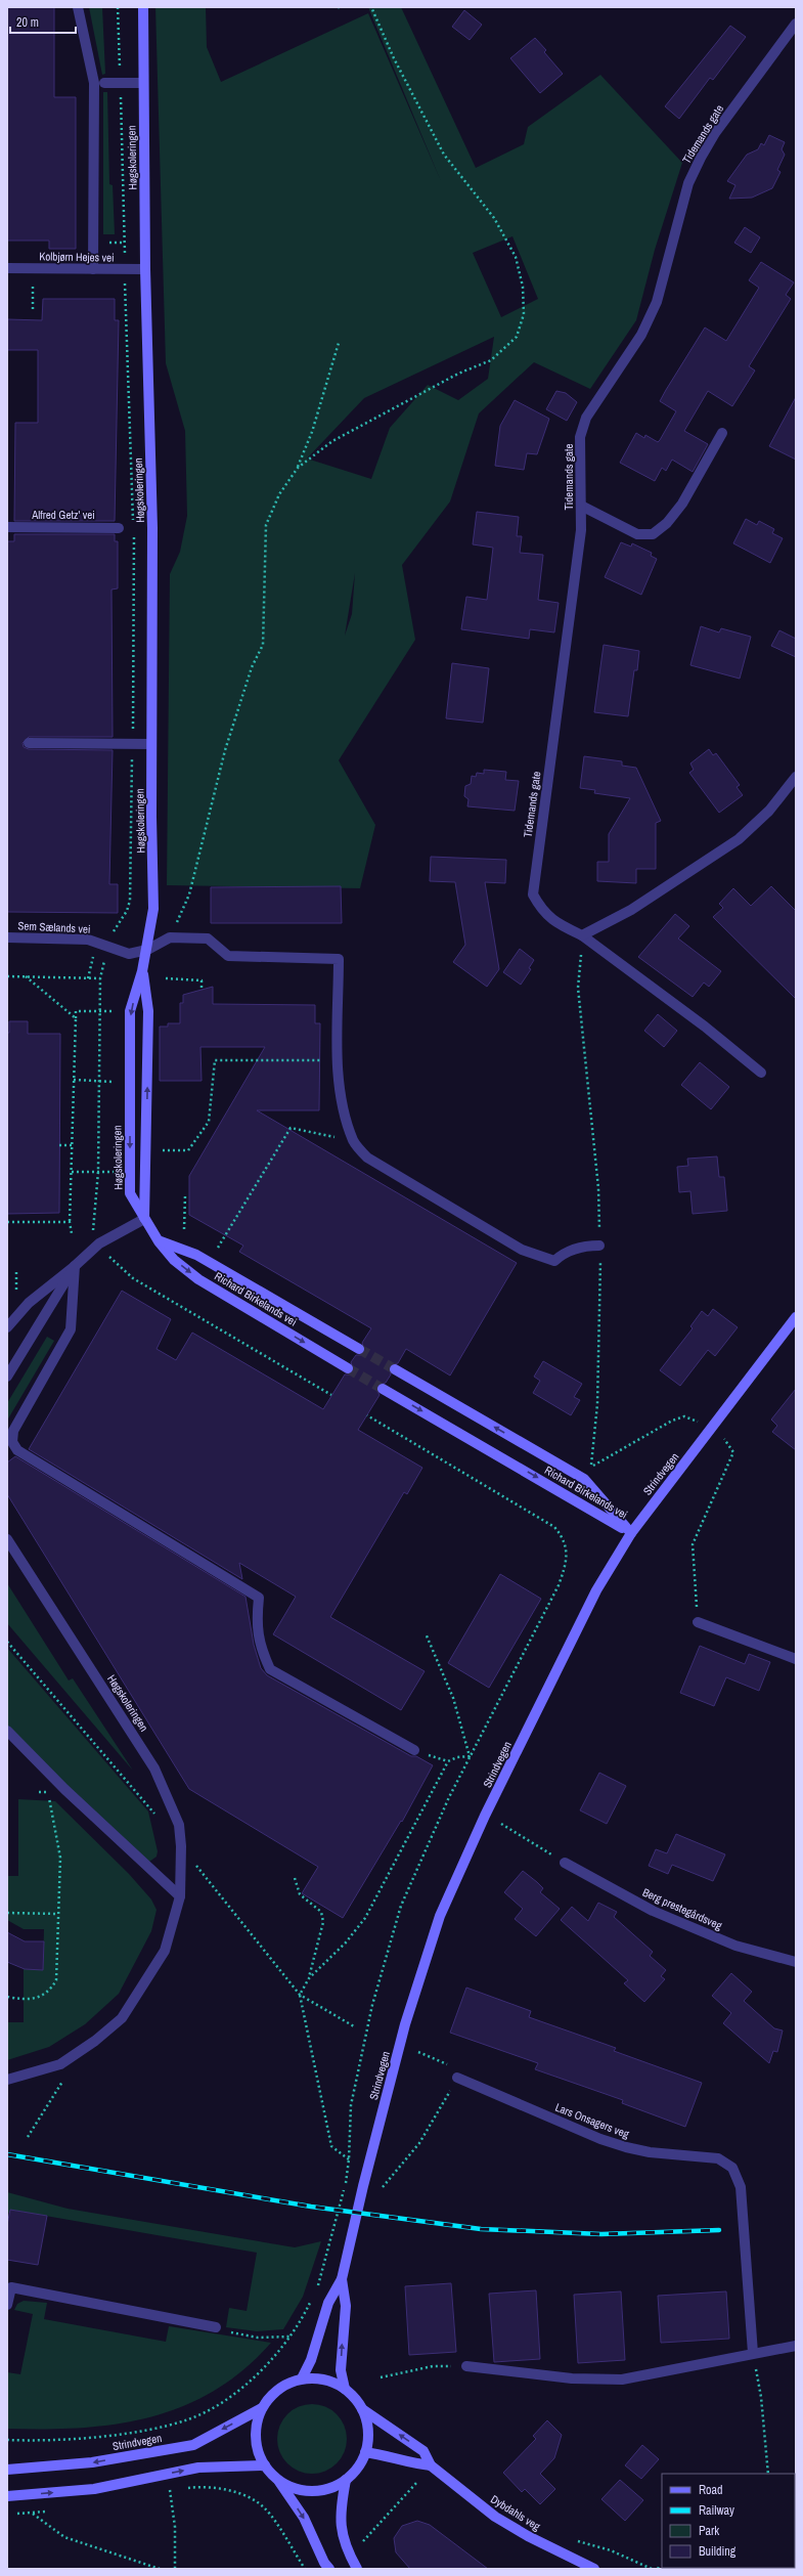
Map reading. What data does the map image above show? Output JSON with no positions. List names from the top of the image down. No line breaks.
{"streets":{"street":["Tidemands gate","Høgskoleringen","Kolbjørn Hejes vei","Alfred Getz' vei","Sem Sælands vei","Richard Birkelands vei","Strindvegen","Berg prestegårdsveg","Lars Onsagers veg","Dybdahls veg"]},"crossings":[["Høgskoleringen","Kolbjørn Hejes vei"],["Høgskoleringen","Sem Sælands vei"],["Høgskoleringen","Richard Birkelands vei"],["Richard Birkelands vei","Strindvegen"],["Strindvegen","Dybdahls veg"]],"legend":["Road","Railway","Park","Building"],"scale_bar":"20 m"}
